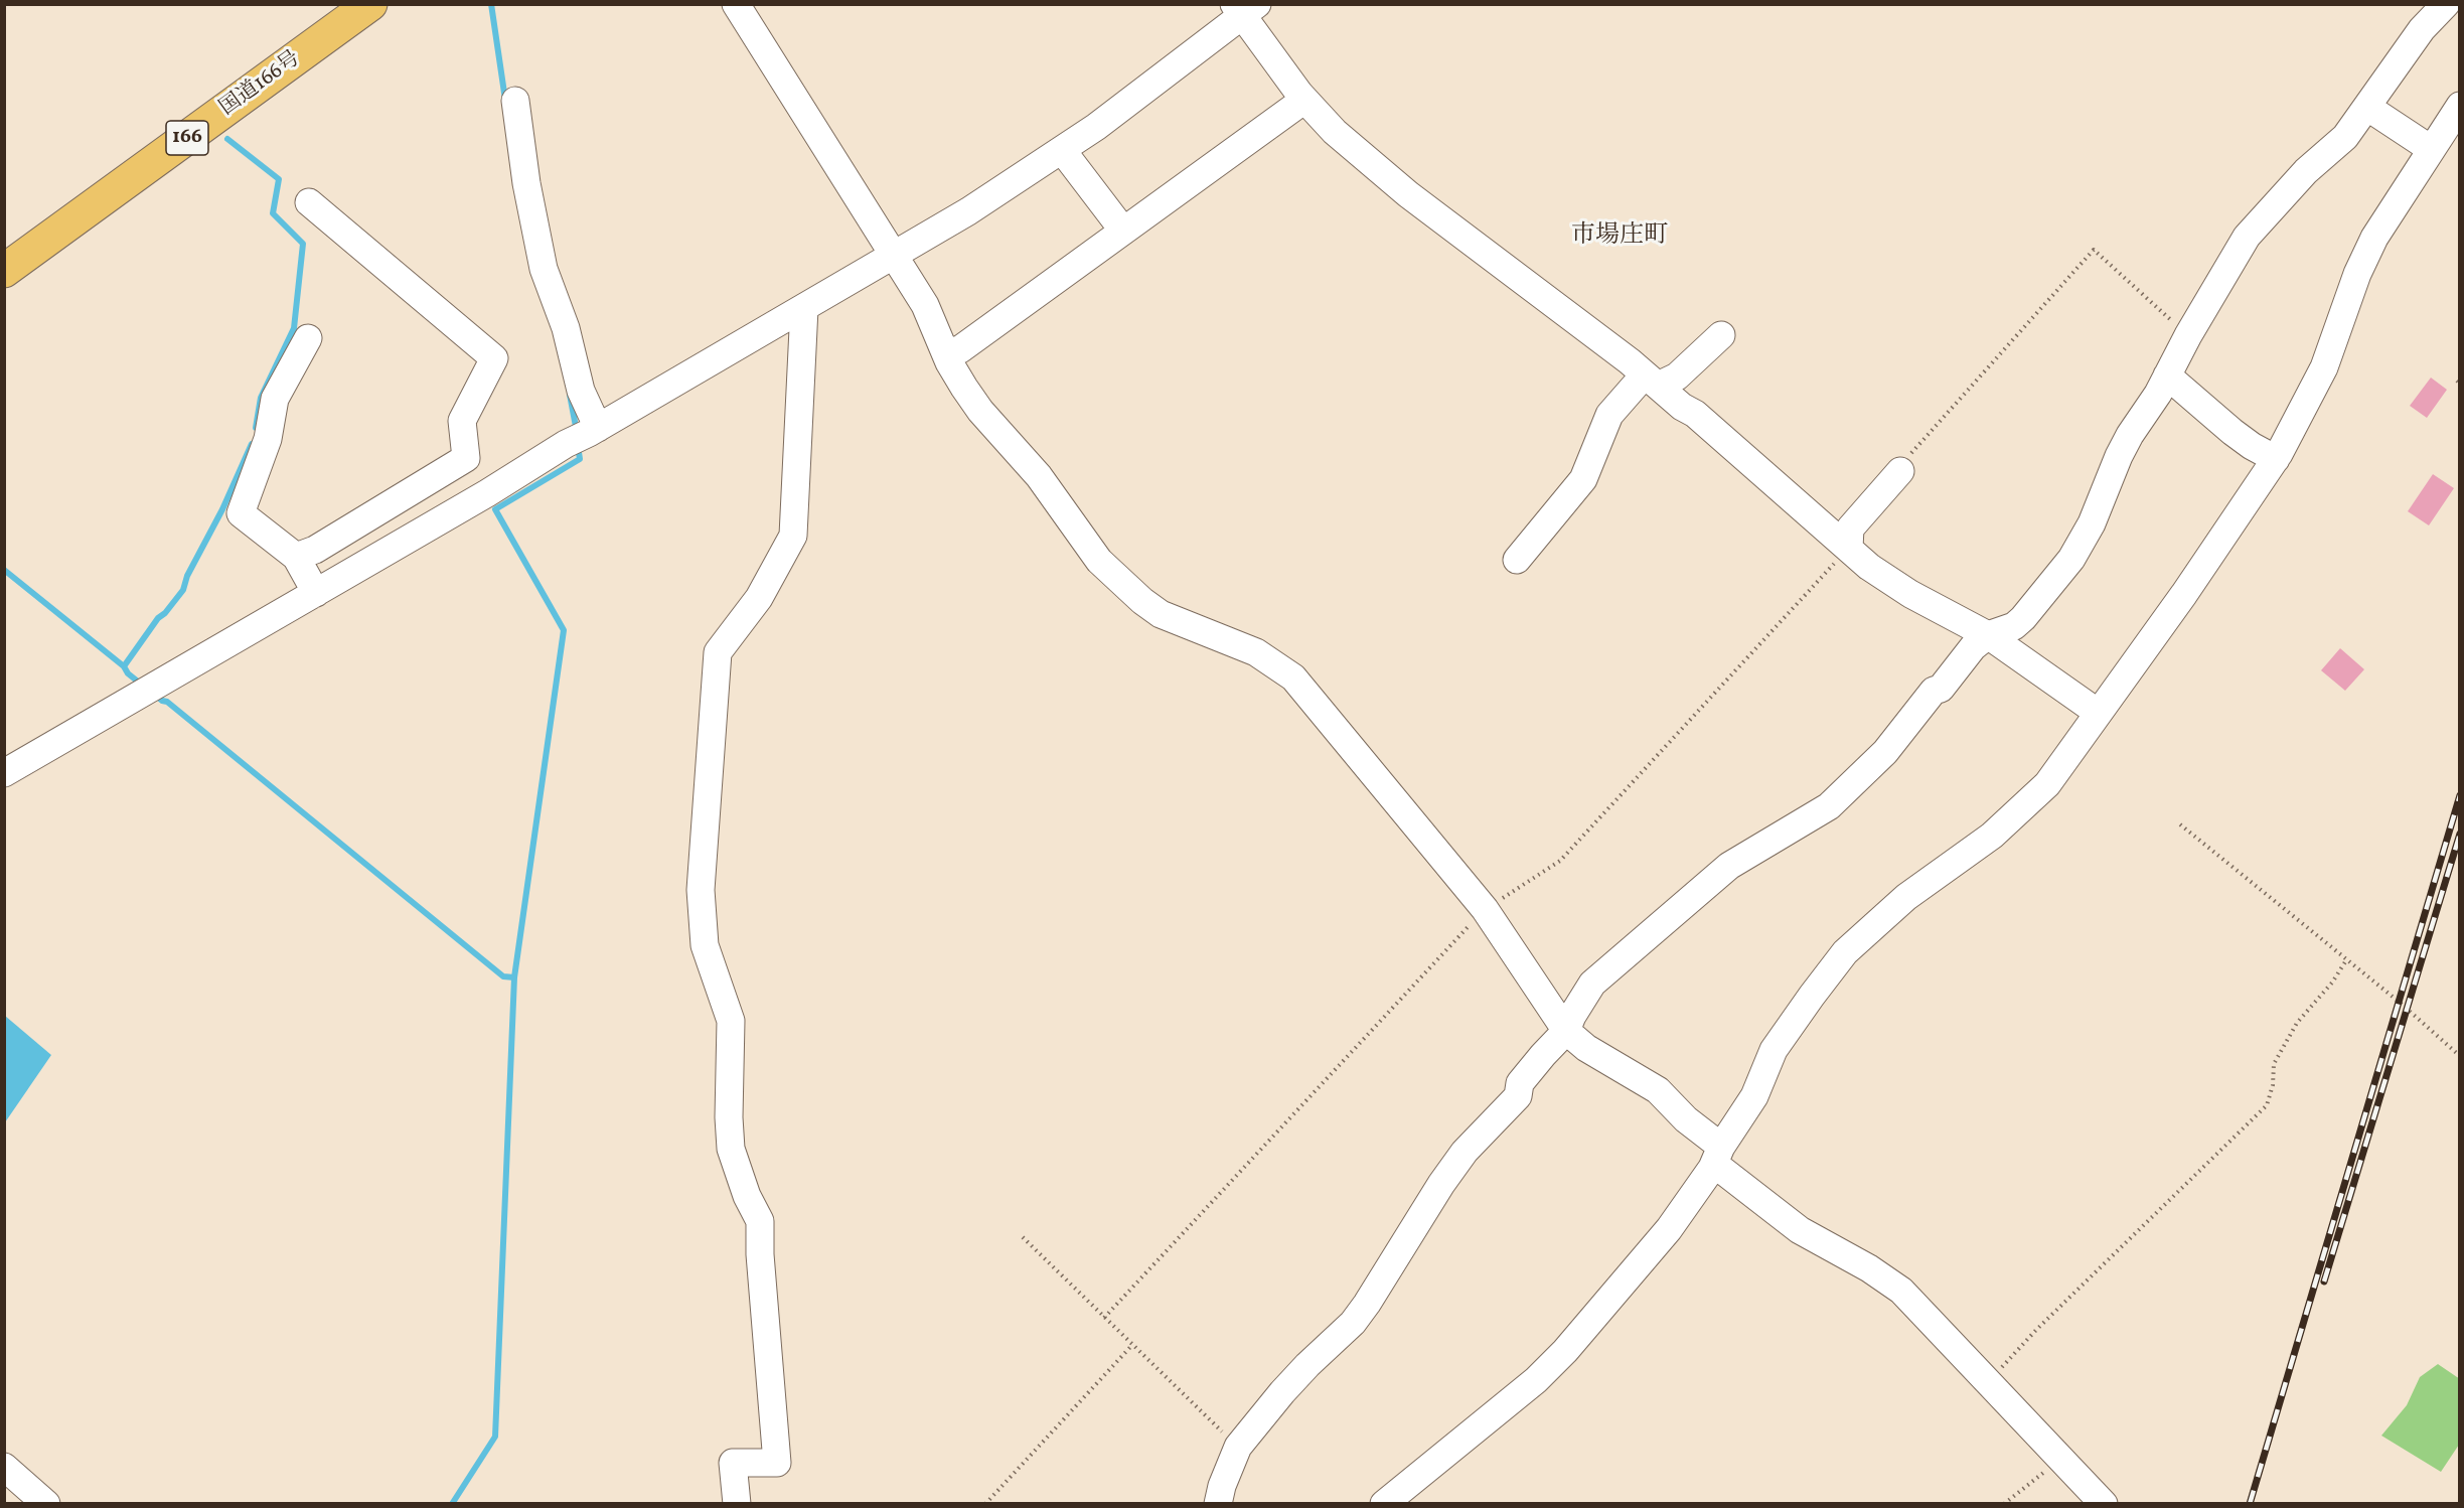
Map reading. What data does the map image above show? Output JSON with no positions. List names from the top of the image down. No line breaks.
{"streets":{"highway":["国道166号","166"]},"districts":["市場庄町"]}
